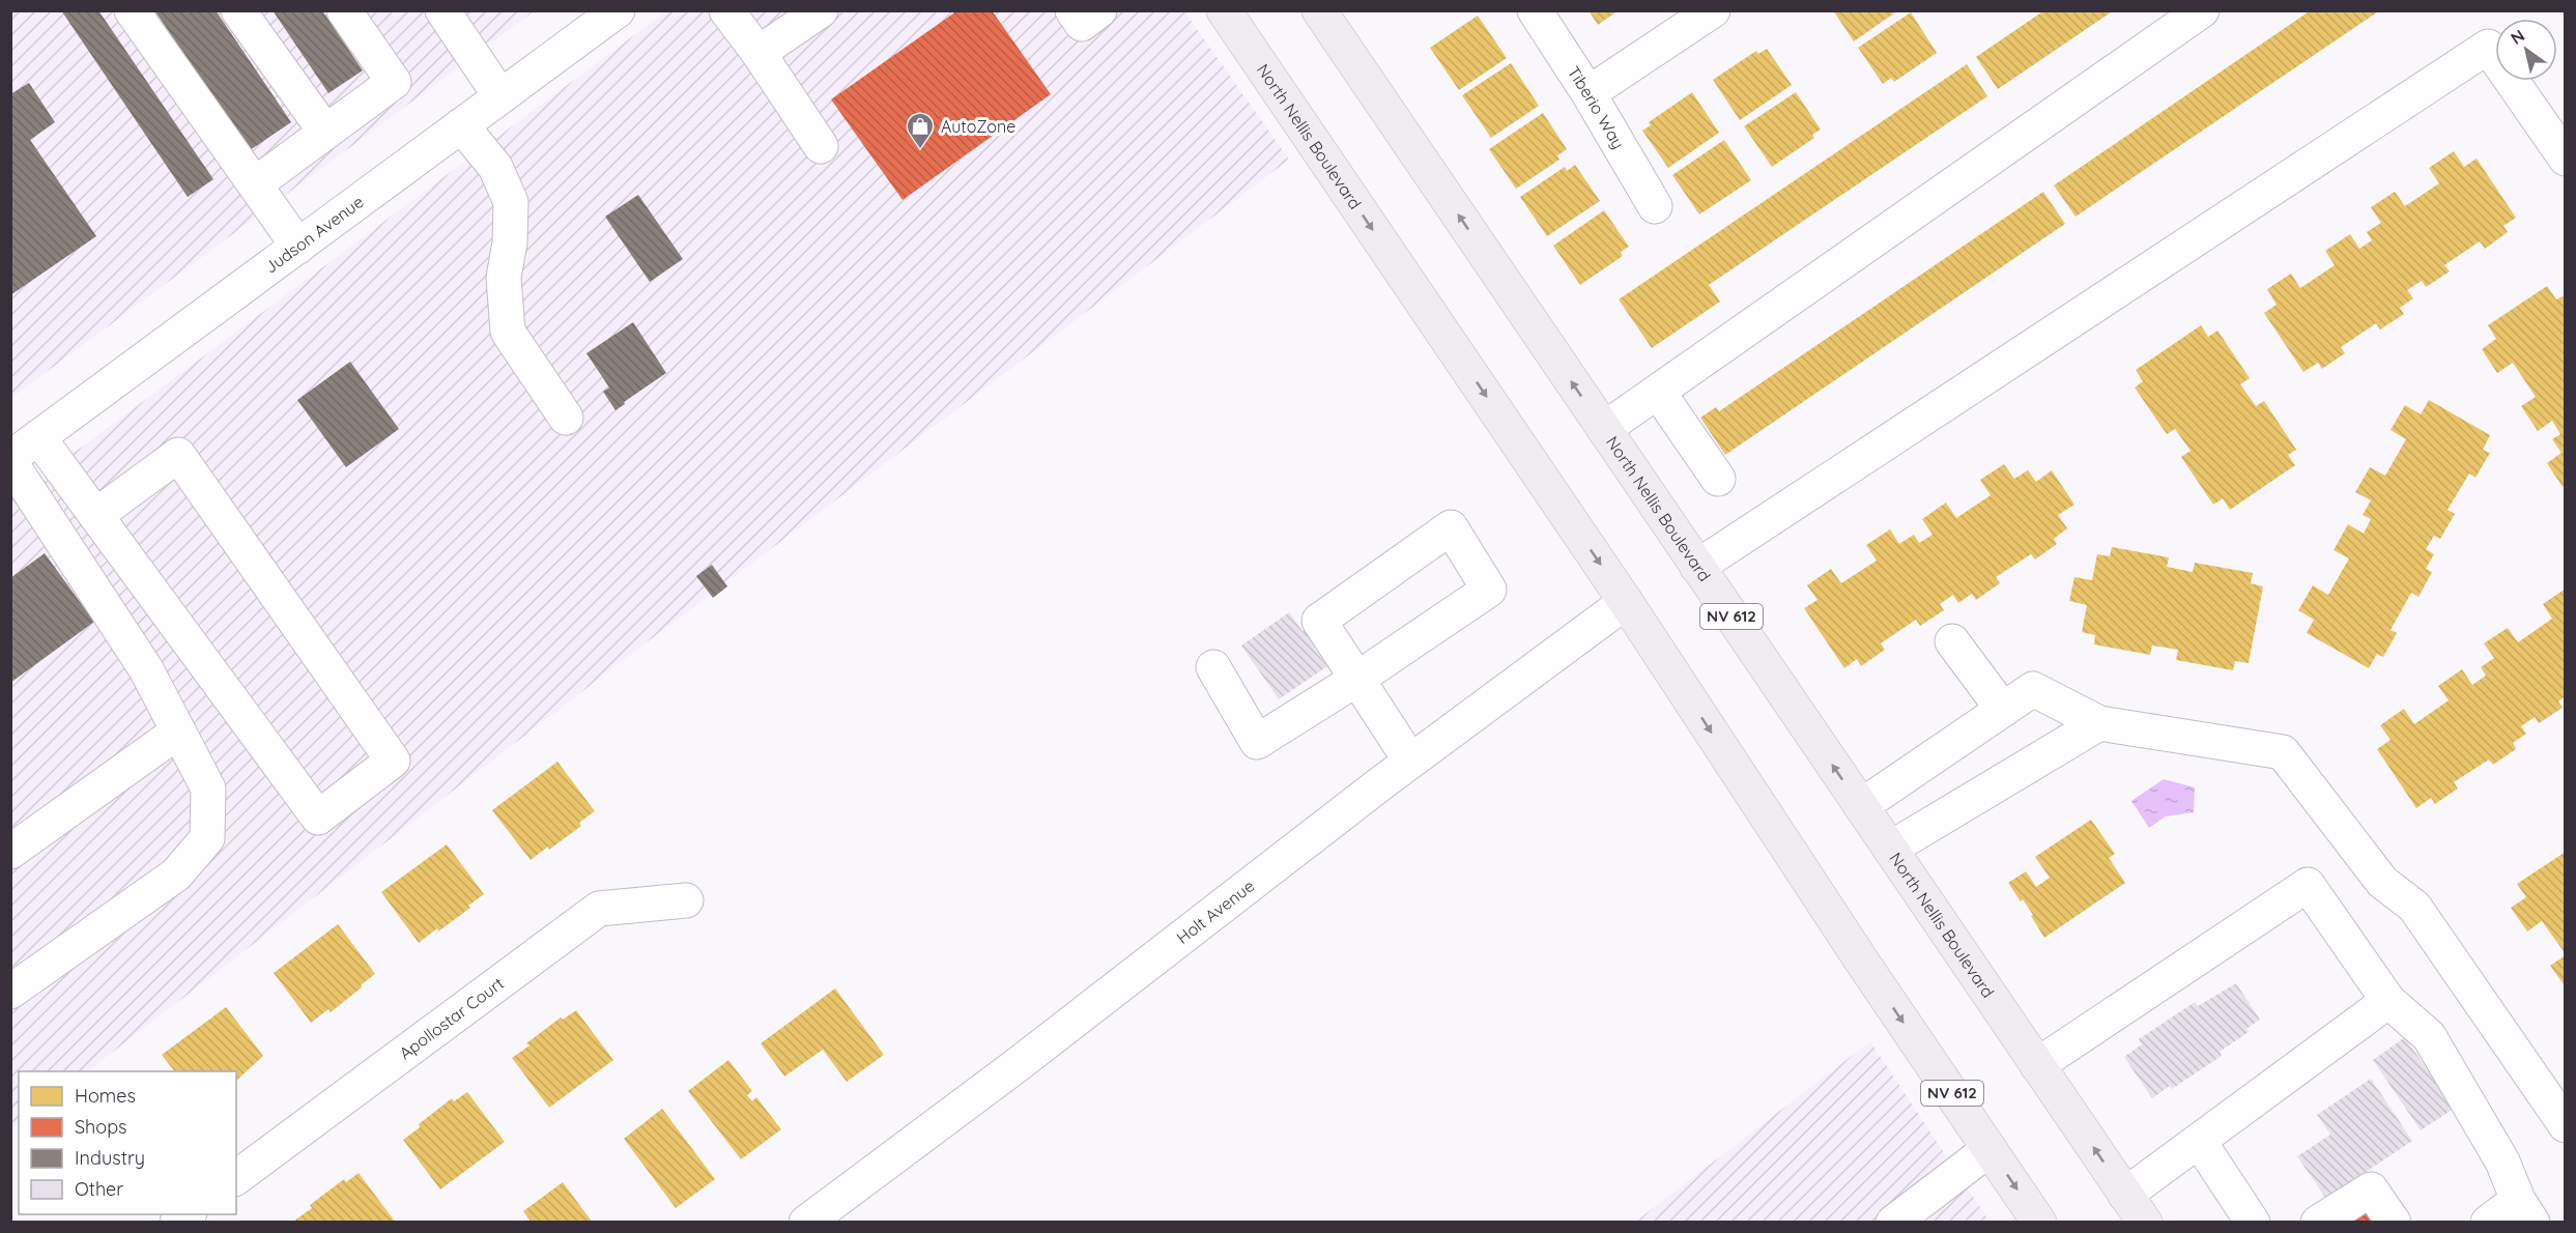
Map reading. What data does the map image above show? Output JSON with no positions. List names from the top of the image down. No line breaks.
{"streets":{"main road":["North Nellis Boulevard","NV 612"],"street":["Tiberio Way","Judson Avenue","Holt Avenue","Apollostar Court"]},"crossings":[["North Nellis Boulevard","Holt Avenue"]],"places":{"shop":["AutoZone"]},"legend":["Homes","Shops","Industry","Other"],"north":"top left"}
